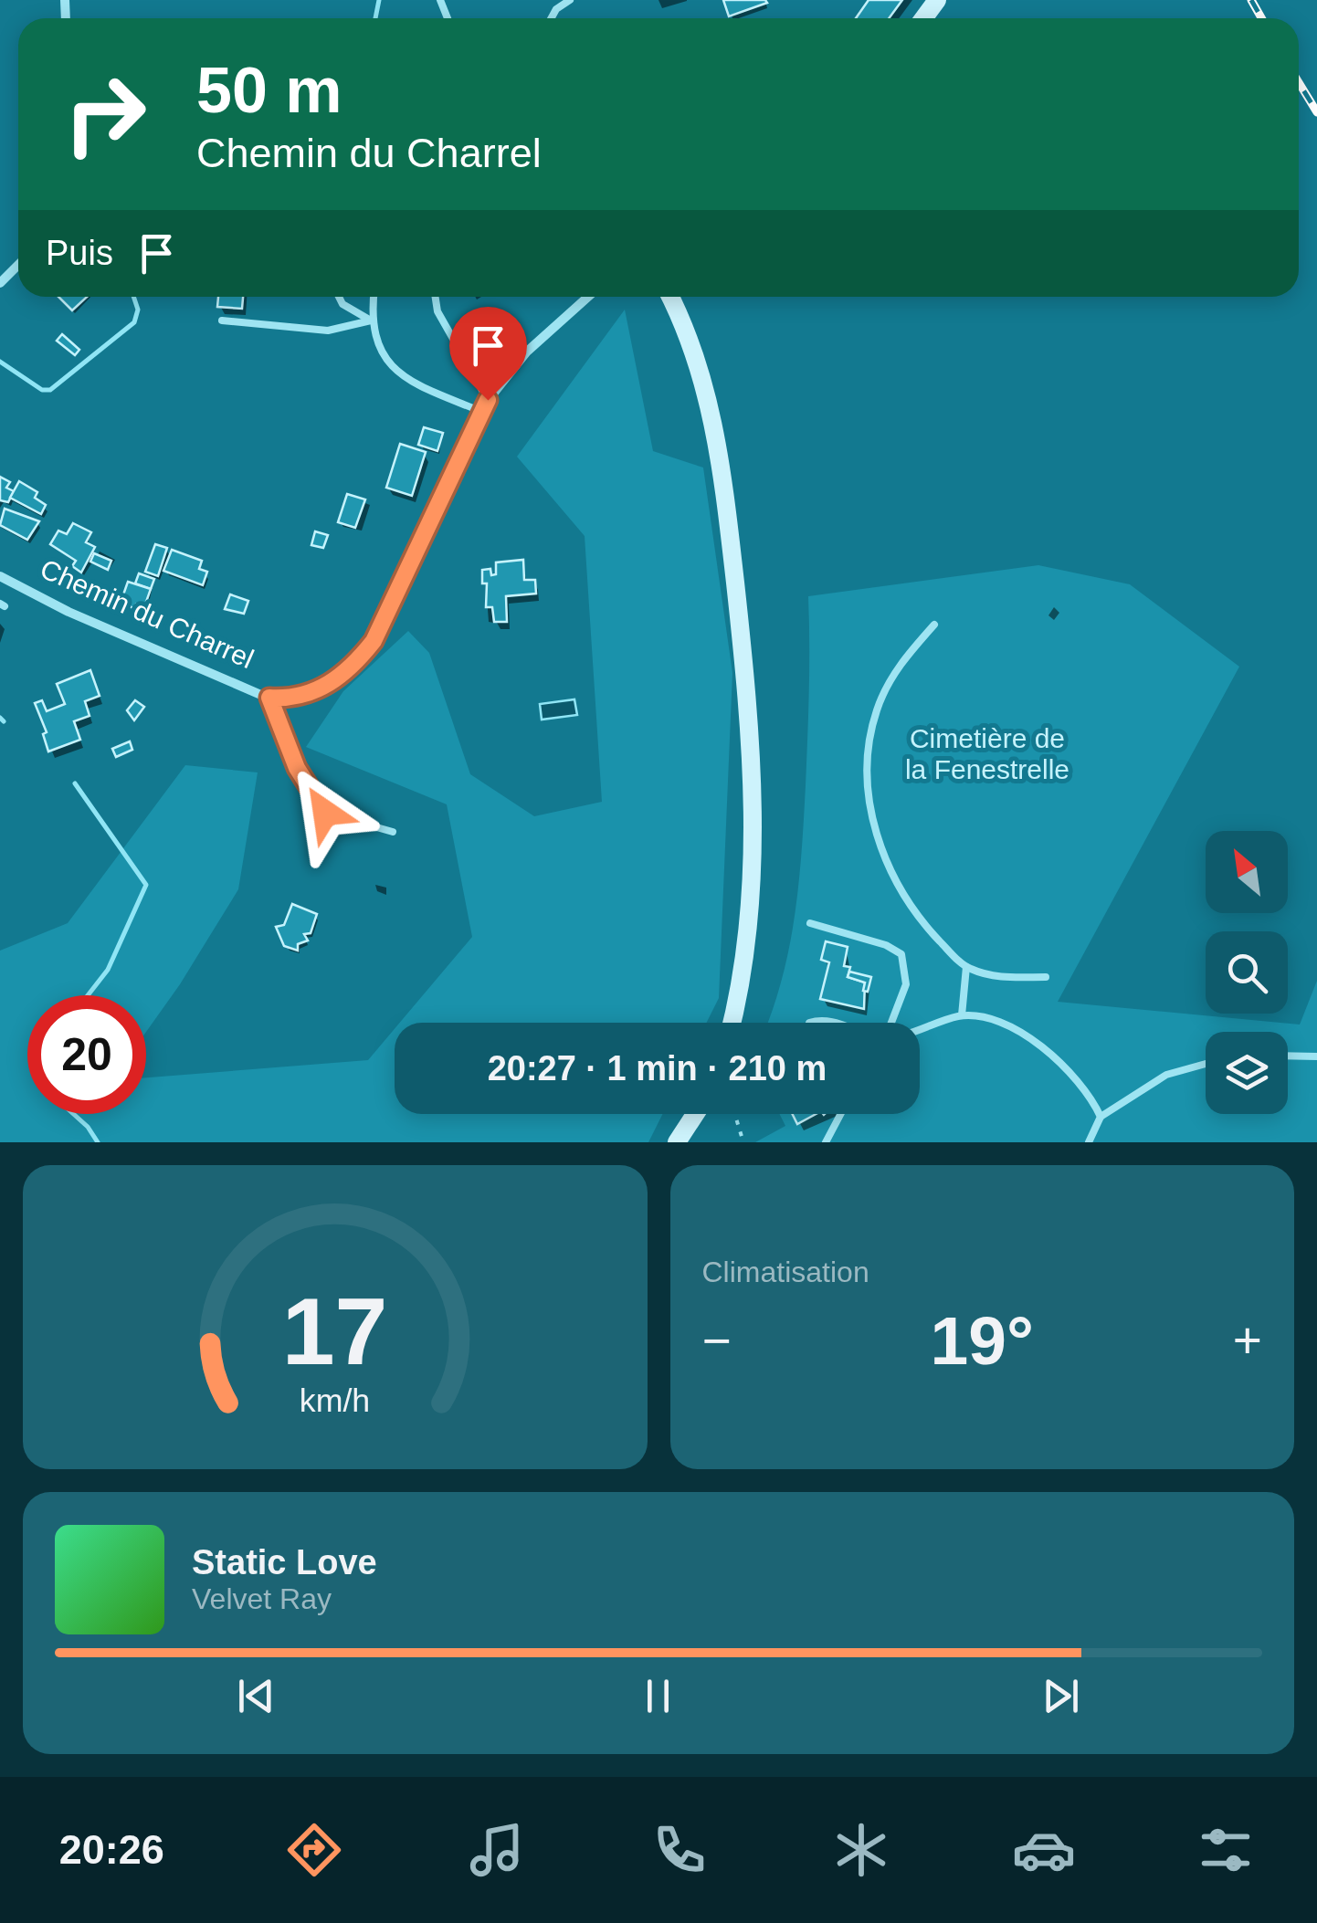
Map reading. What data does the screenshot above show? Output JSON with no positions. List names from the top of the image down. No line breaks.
{"streets":{"street":["Chemin du Charrel"]},"parks":["Cimetière de la Fenestrelle"],"north":"top left","page":{"turn":["50 m","Chemin du Charrel"],"then":"Puis","limit":"20","trip":"20:27 · 1 min · 210 m","tile":"Climatisation","heat":["−","19°","+"],"song":["Static Love","Velvet Ray"],"tabs":"20:26","gauge":["17","km/h"]}}
